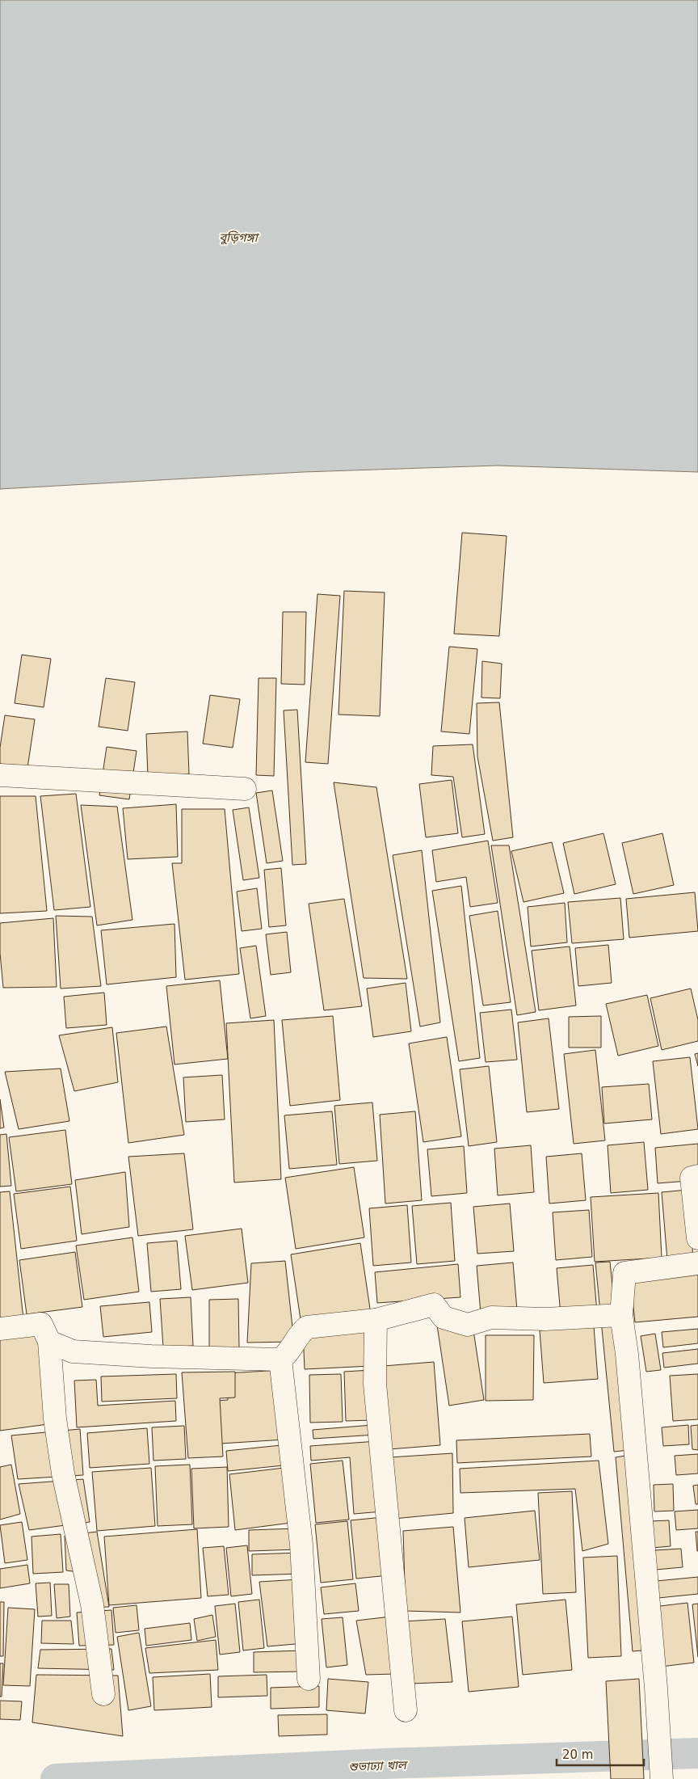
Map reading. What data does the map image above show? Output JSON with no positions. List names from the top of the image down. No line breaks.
{"water":["বুড়িগঙ্গা","শুভাঢ্যা খাল"],"scale_bar":"20 m"}
